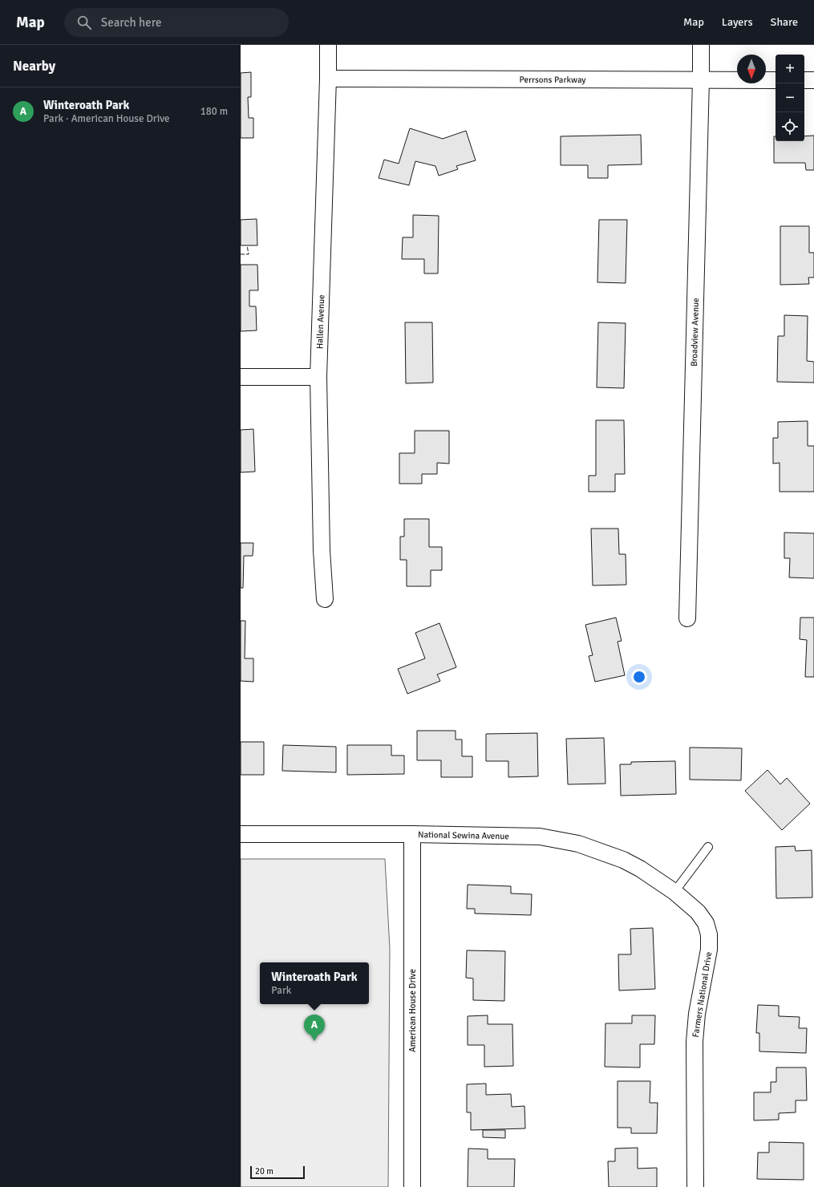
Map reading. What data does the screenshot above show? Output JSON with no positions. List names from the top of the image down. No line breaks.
{"streets":{"street":["Perrsons Parkway","Hallen Avenue","Broadview Avenue","National Sewina Avenue","Farmers National Drive","American House Drive"]},"crossings":[["Perrsons Parkway","Hallen Avenue"],["Perrsons Parkway","Broadview Avenue"],["National Sewina Avenue","Farmers National Drive"],["National Sewina Avenue","American House Drive"]],"scale_bar":"20 m","north":"bottom","page":{"header":"Map","search":"Search here","nav":["Map","Layers","Share"],"heading":"Nearby","map_buttons":["+","−"],"list":[{"mark":"A","name":"Winteroath Park","note":"Park · American House Drive","value":"180 m"}],"popup":["Winteroath Park","Park"],"pins":"A","scale":"20 m"}}
